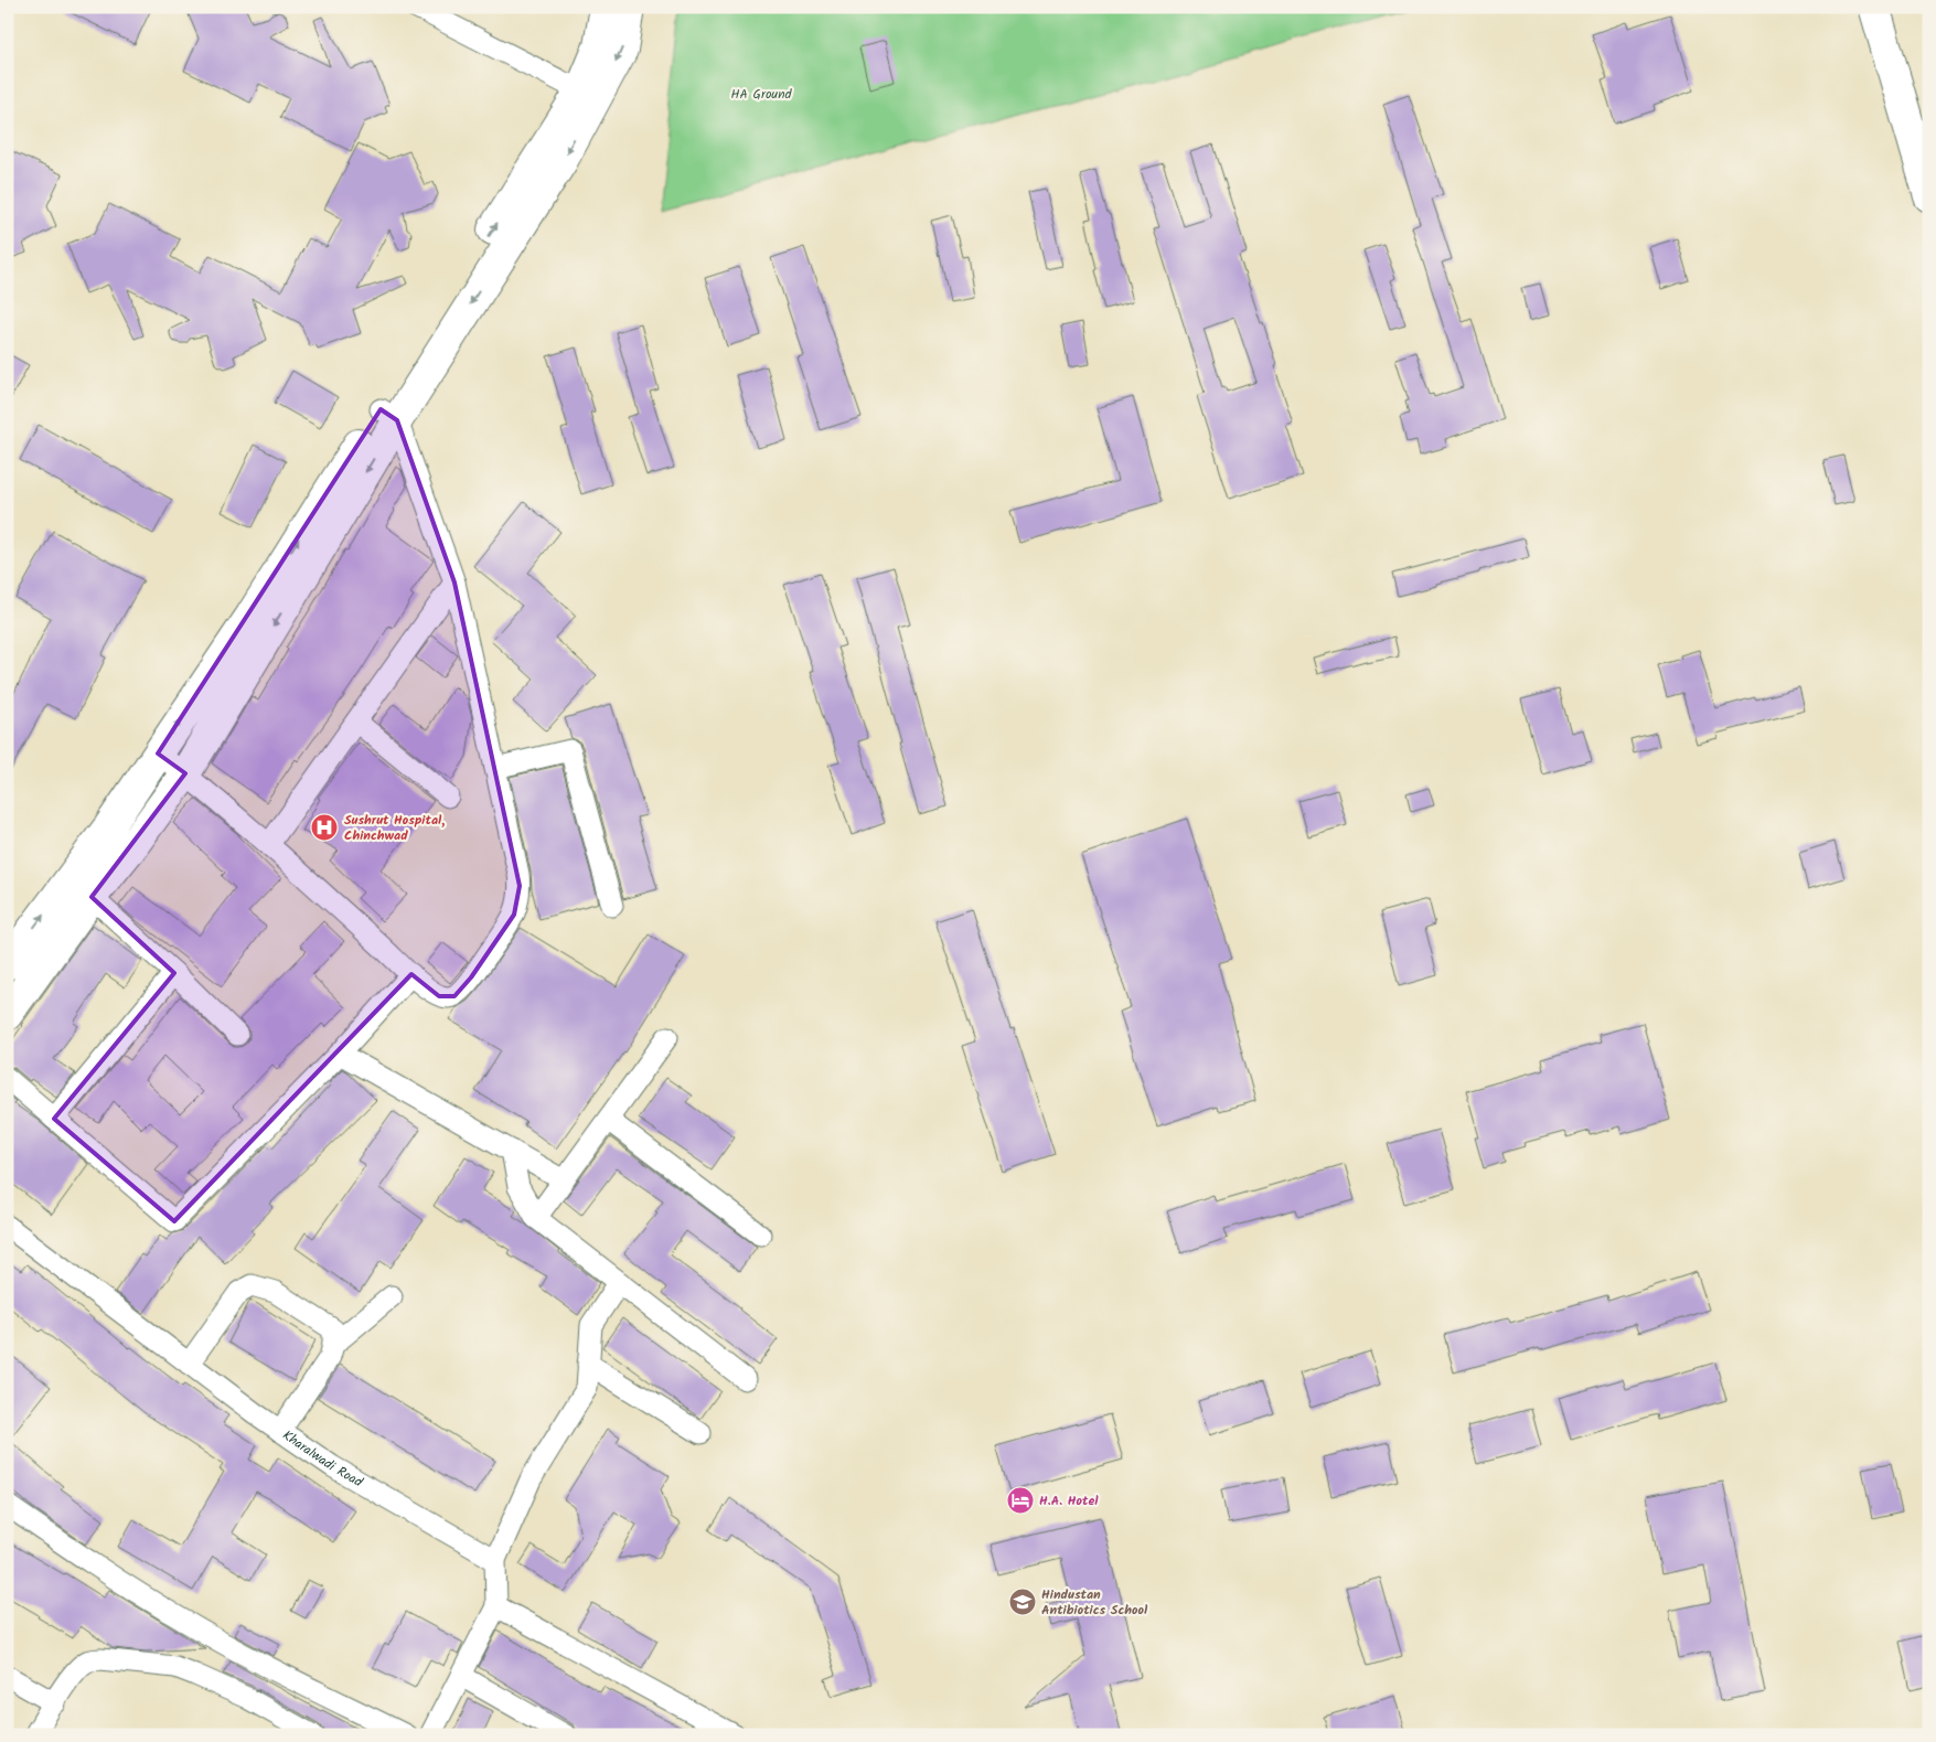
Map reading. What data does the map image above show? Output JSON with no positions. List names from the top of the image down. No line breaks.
{"streets":{"street":["Kharalwadi Road"]},"parks":["HA Ground"],"places":{"hospital":["Sushrut Hospital, Chinchwad"],"hotel":["H.A. Hotel"],"school or university":["Hindustan Antibiotics School"]}}
